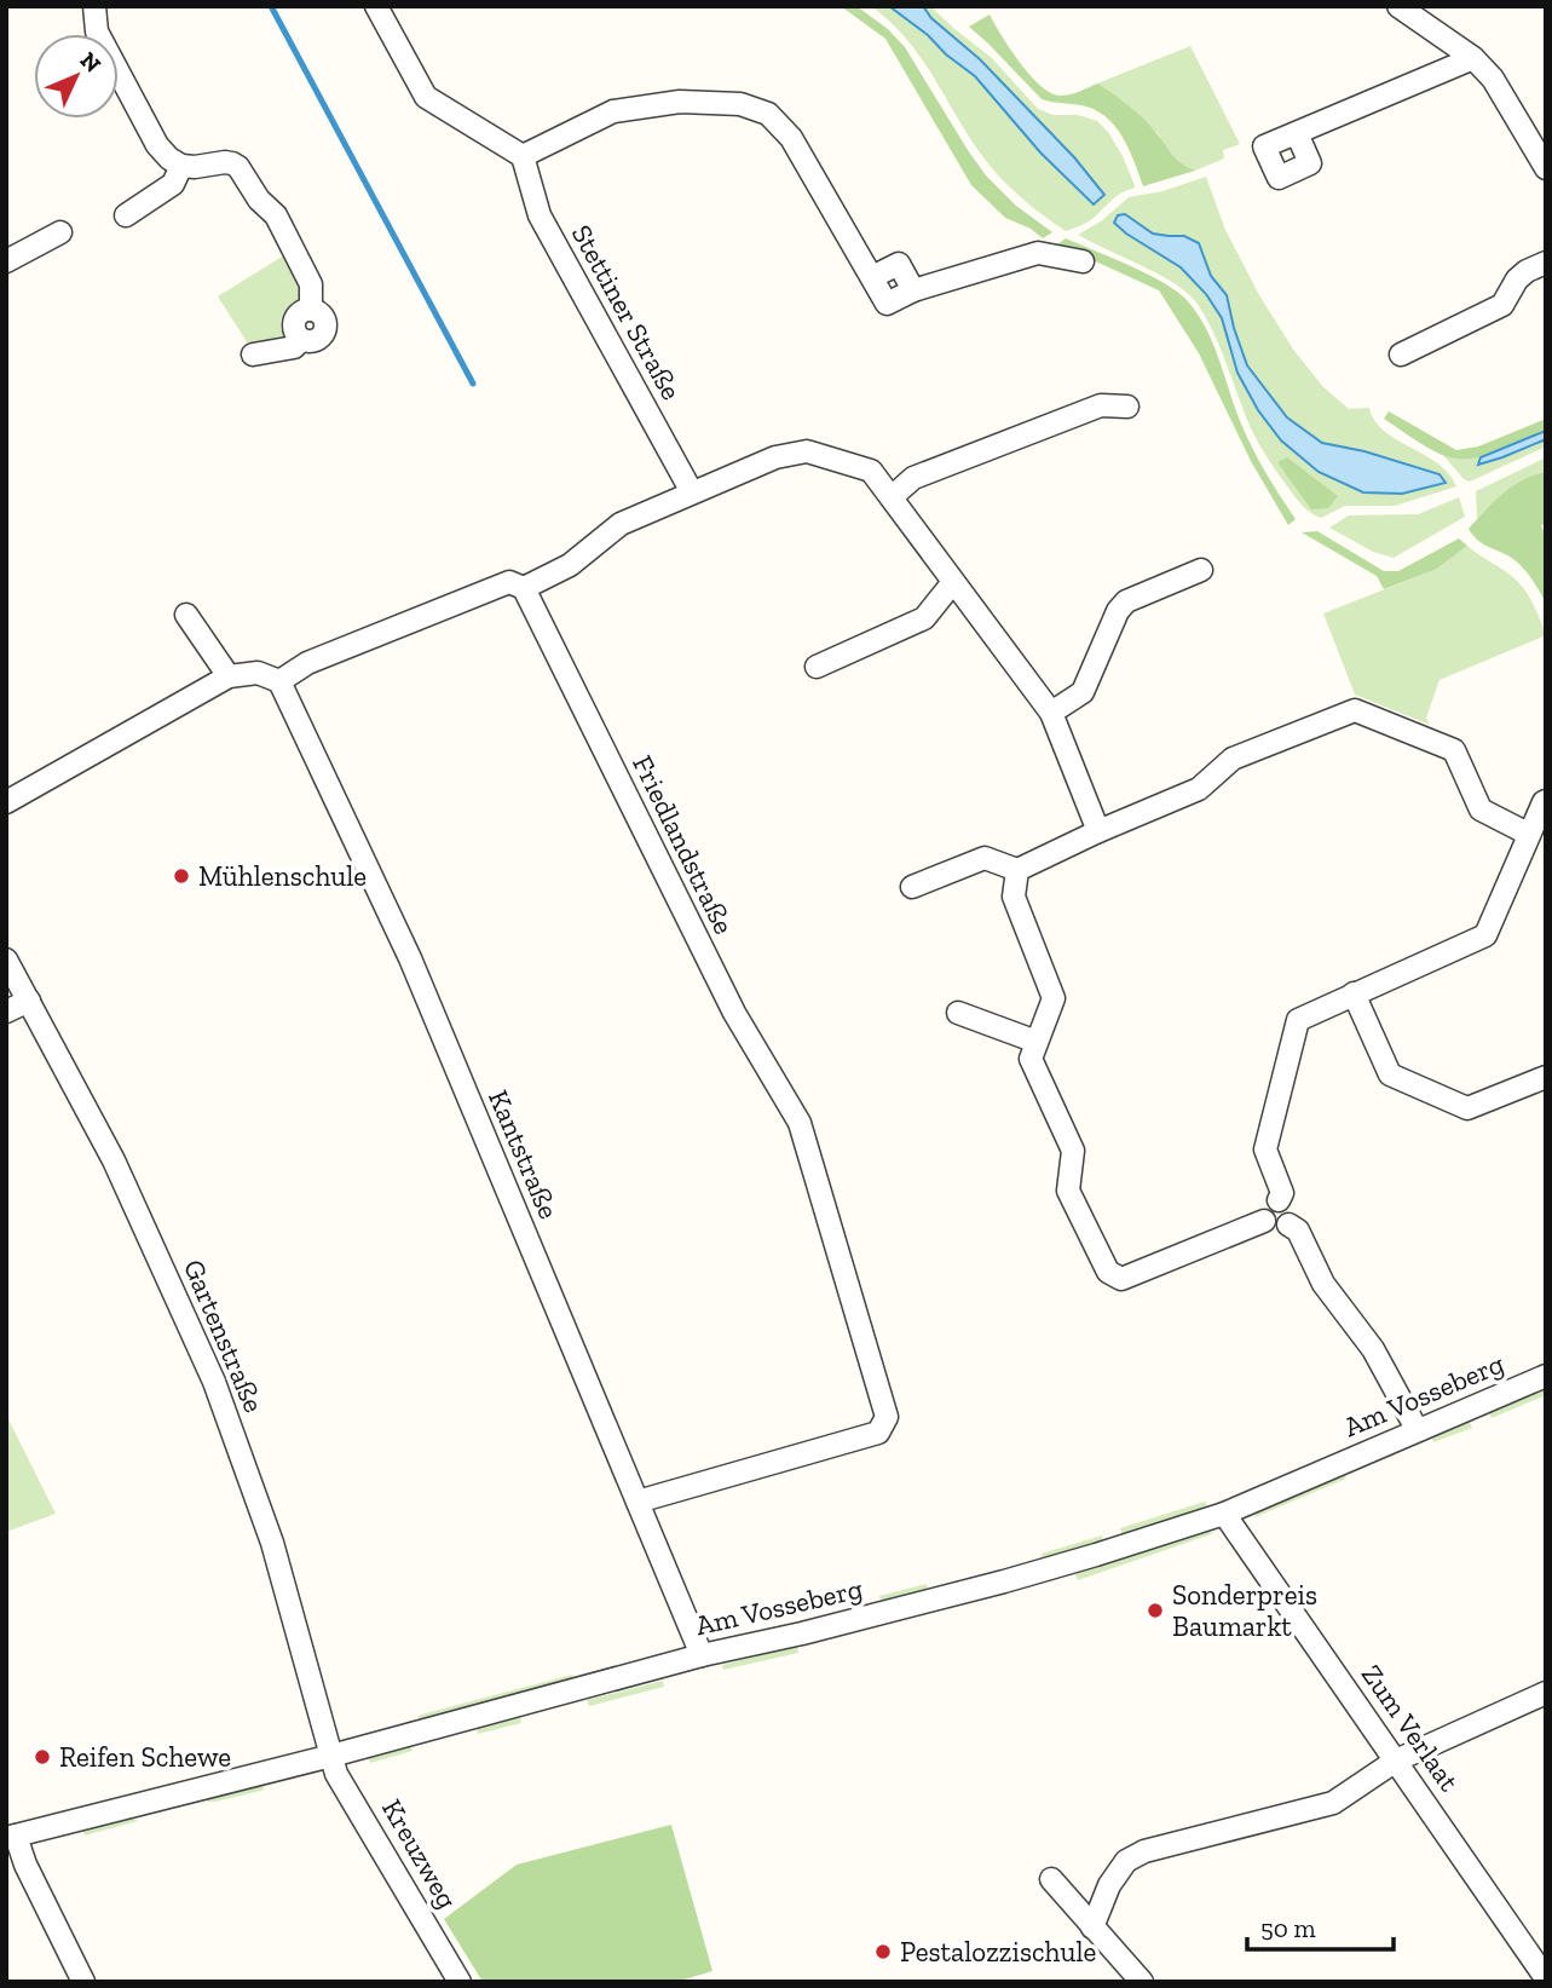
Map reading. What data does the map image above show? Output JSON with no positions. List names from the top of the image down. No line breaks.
{"streets":{"street":["Stettiner Straße","Friedlandstraße","Kantstraße","Gartenstraße","Am Vosseberg","Zum Verlaat","Kreuzweg"]},"crossings":[["Friedlandstraße","Kantstraße"],["Kantstraße","Am Vosseberg"],["Gartenstraße","Am Vosseberg"],["Gartenstraße","Kreuzweg"],["Am Vosseberg","Zum Verlaat"],["Am Vosseberg","Kreuzweg"]],"places":["Mühlenschule","Sonderpreis Baumarkt","Reifen Schewe","Pestalozzischule"],"scale_bar":"50 m","north":"top right"}
